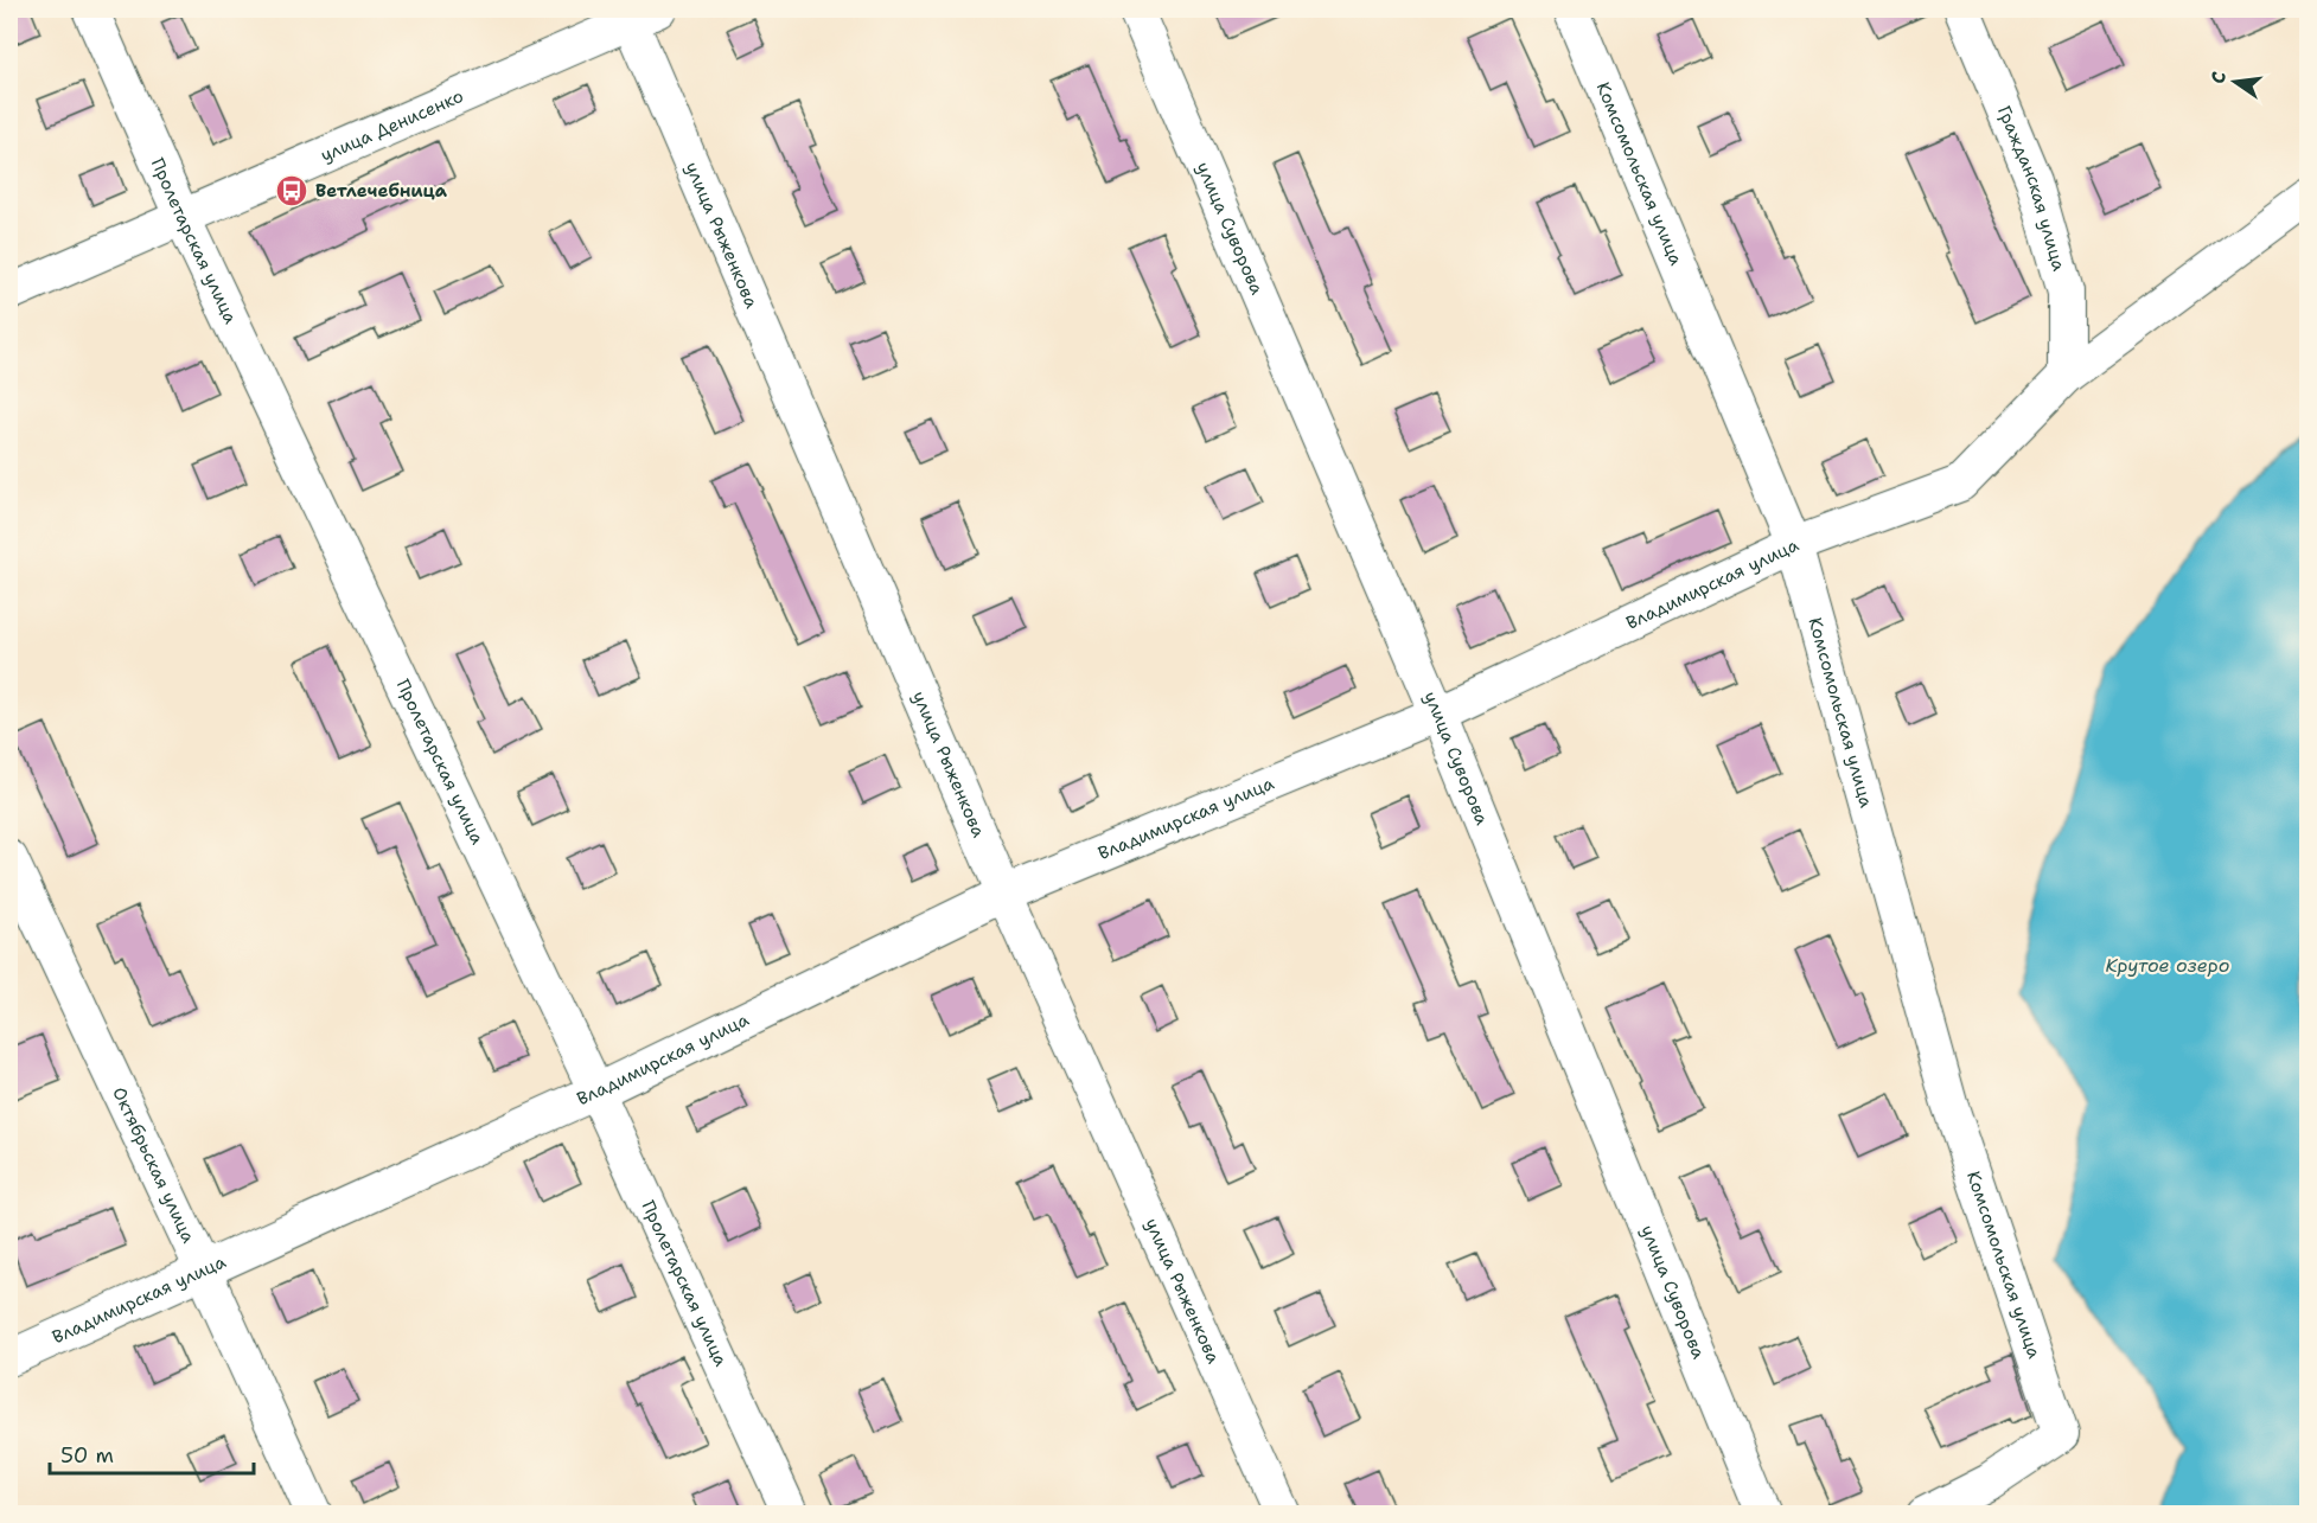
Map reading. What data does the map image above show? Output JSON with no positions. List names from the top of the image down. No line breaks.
{"streets":{"street":["улица Денисенко","Комсомольская улица","Гражданская улица","улица Суворова","улица Рыженкова","Пролетарская улица","Владимирская улица","Октябрьская улица"]},"crossings":[["улица Денисенко","улица Рыженкова"],["улица Денисенко","Пролетарская улица"],["Комсомольская улица","Владимирская улица"],["Гражданская улица","Владимирская улица"],["улица Суворова","Владимирская улица"],["улица Рыженкова","Владимирская улица"],["Пролетарская улица","Владимирская улица"],["Владимирская улица","Октябрьская улица"]],"water":["Крутое озеро"],"places":{"bus stop":["Ветлечебница"]},"scale_bar":"50 m","north":"left"}
